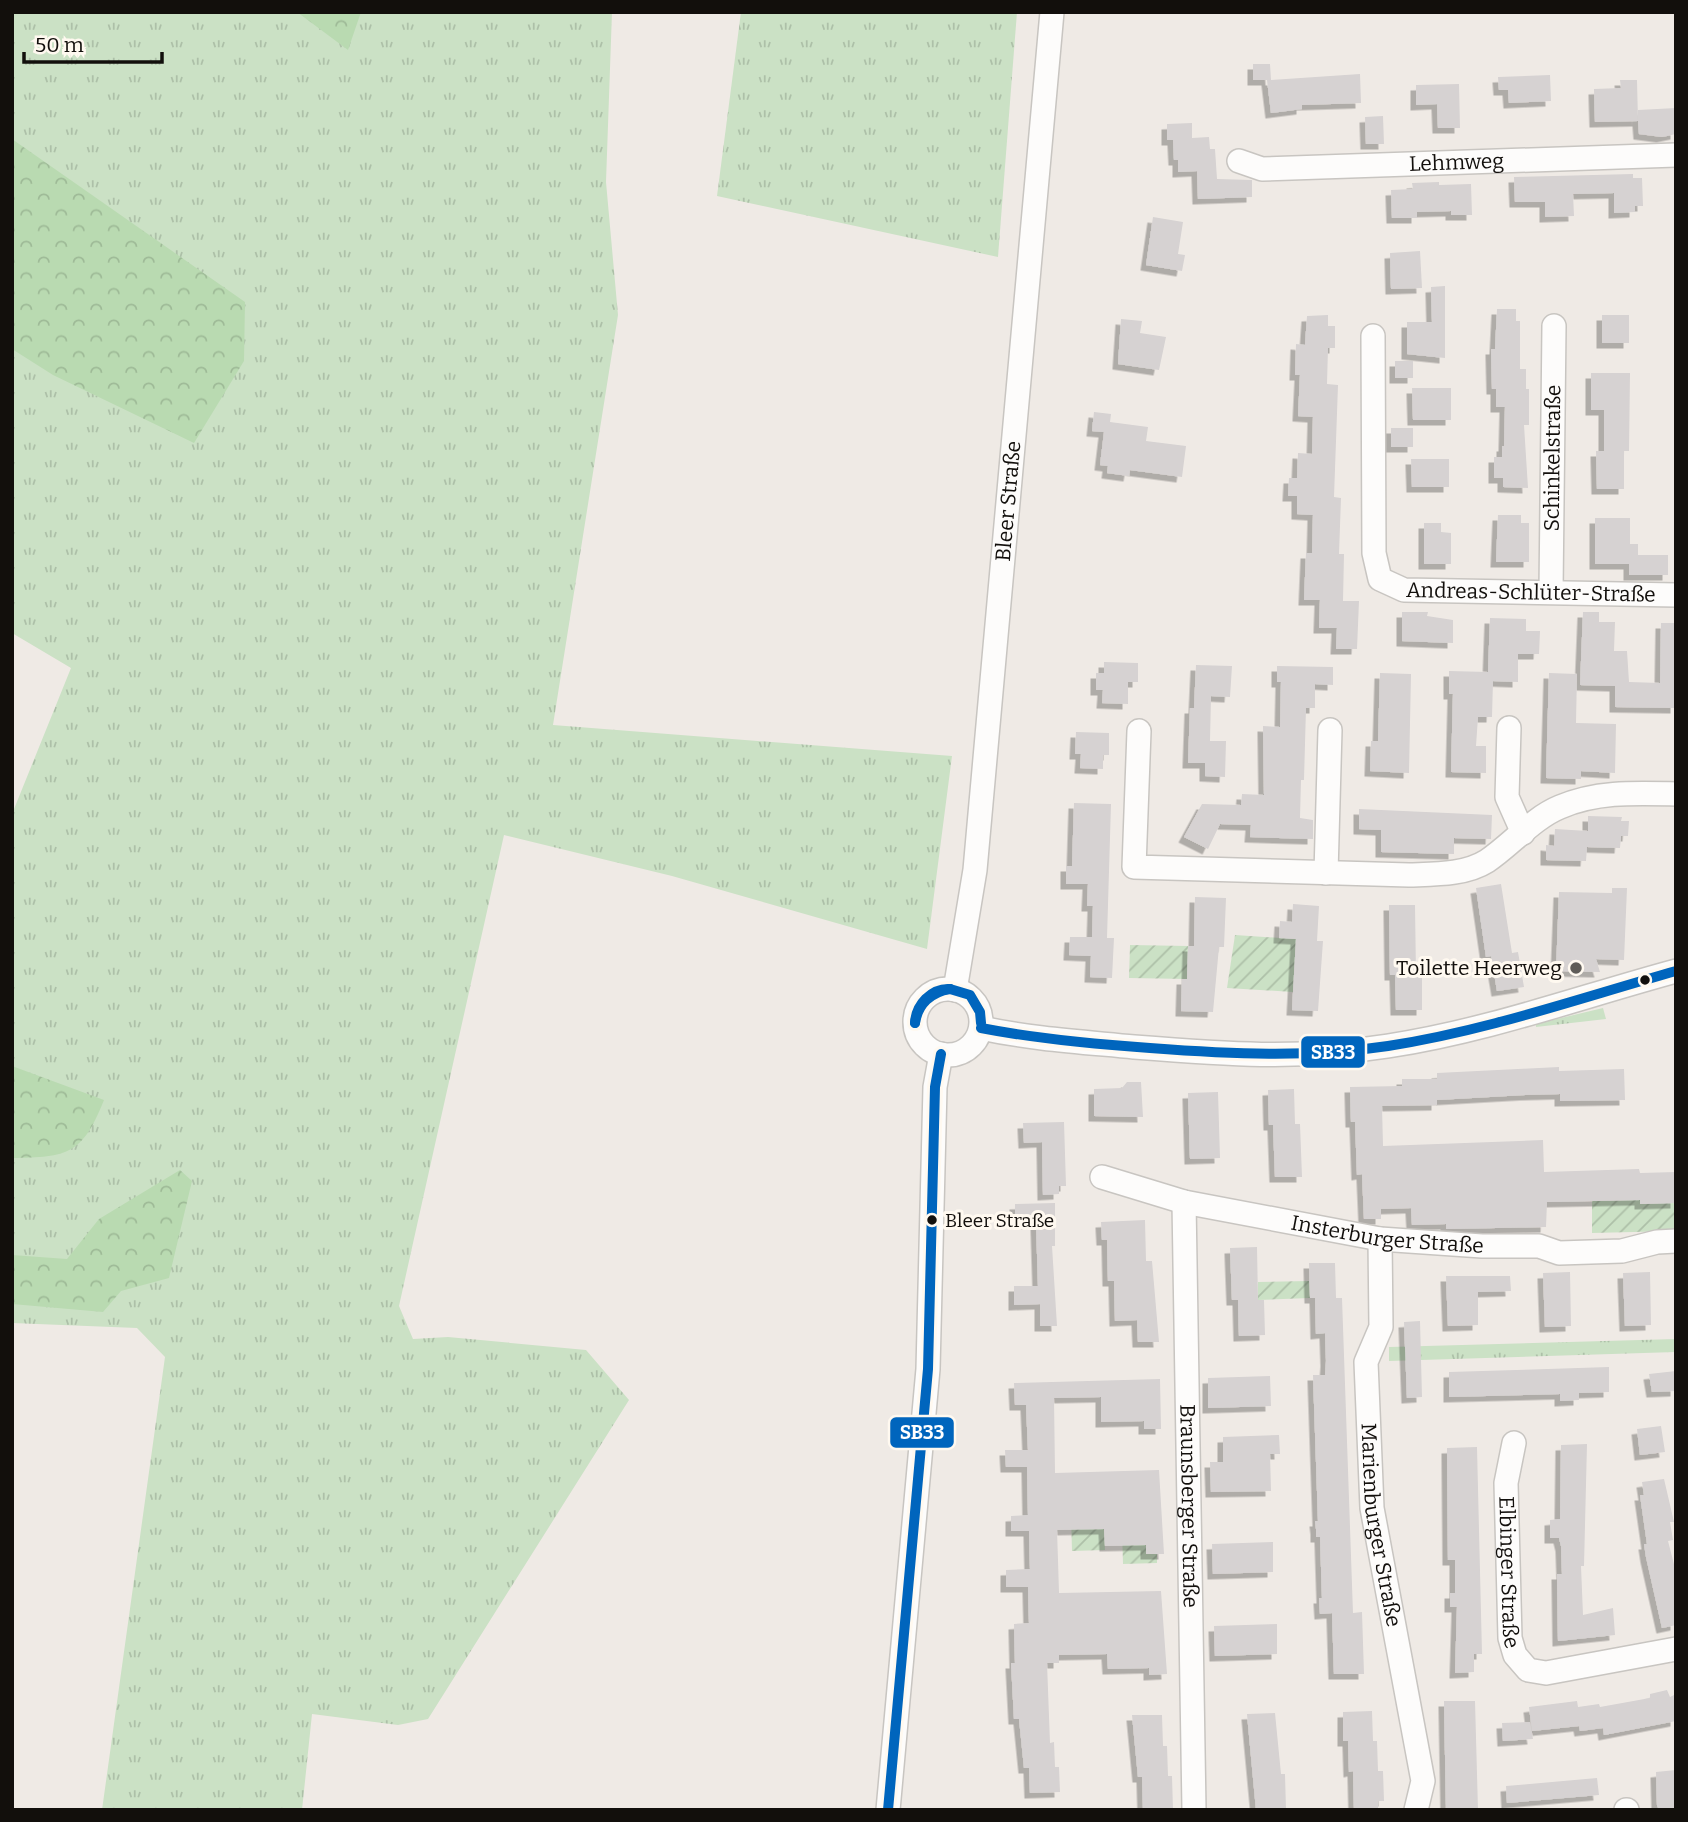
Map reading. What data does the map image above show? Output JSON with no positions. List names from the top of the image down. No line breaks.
{"streets":{"street":["Lehmweg","Schinkelstraße","Bleer Straße","Andreas-Schlüter-Straße","Insterburger Straße","Braunsberger Straße","Marienburger Straße","Elbinger Straße"]},"crossings":[["Schinkelstraße","Andreas-Schlüter-Straße"],["Insterburger Straße","Braunsberger Straße"],["Insterburger Straße","Marienburger Straße"]],"places":["Toilette Heerweg","Bleer Straße"],"lines":["transit line SB33"],"scale_bar":"50 m"}
